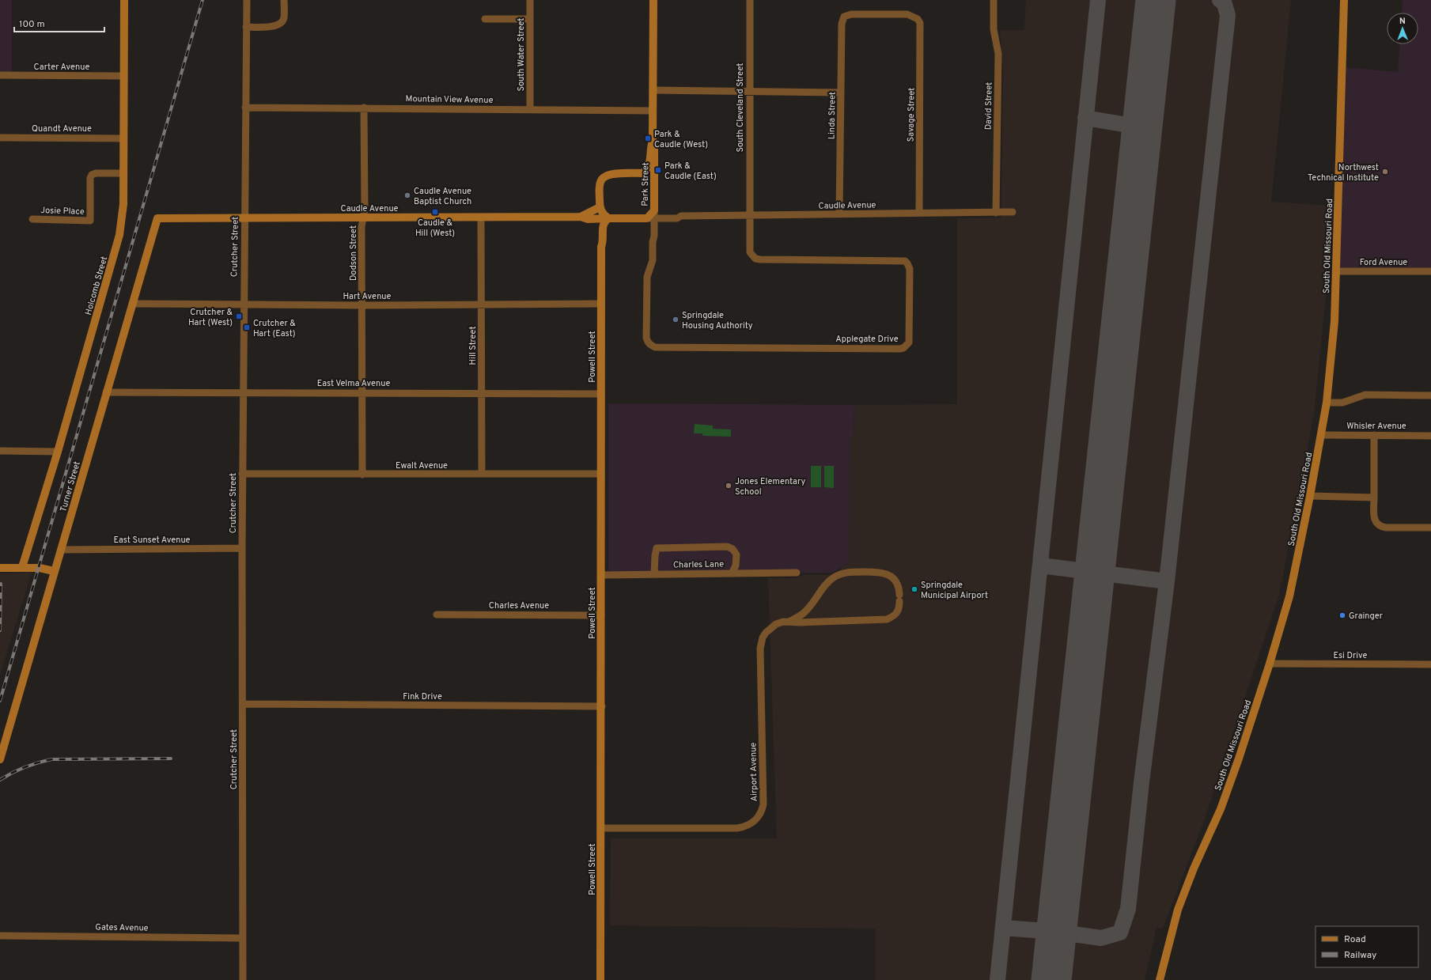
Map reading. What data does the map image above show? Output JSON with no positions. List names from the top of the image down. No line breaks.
{"streets":{"street":["South Water Street","Carter Avenue","Mountain View Avenue","David Street","South Cleveland Street","Savage Street","Linda Street","Quandt Avenue","Park Street","Caudle Avenue","Josie Place","South Old Missouri Road","Crutcher Street","Dodson Street","Ford Avenue","Holcomb Street","Hart Avenue","Applegate Drive","Hill Street","Powell Street","East Velma Avenue","Whisler Avenue","Ewalt Avenue","Turner Street","East Sunset Avenue","Charles Lane","Charles Avenue","Esi Drive","Fink Drive","Airport Avenue","Gates Avenue"]},"crossings":[["South Water Street","Mountain View Avenue"],["Carter Avenue","Holcomb Street"],["Mountain View Avenue","Park Street"],["Mountain View Avenue","Crutcher Street"],["Mountain View Avenue","Dodson Street"],["David Street","Caudle Avenue"],["South Cleveland Street","Caudle Avenue"],["South Cleveland Street","Applegate Drive"],["Savage Street","Linda Street"],["Savage Street","Caudle Avenue"],["Linda Street","Caudle Avenue"],["Quandt Avenue","Holcomb Street"],["Park Street","Caudle Avenue"],["Park Street","Applegate Drive"],["Park Street","Powell Street"],["Caudle Avenue","Crutcher Street"],["Caudle Avenue","Dodson Street"],["Caudle Avenue","Applegate Drive"],["Caudle Avenue","Hill Street"],["Caudle Avenue","Powell Street"],["Caudle Avenue","Turner Street"],["Josie Place","Holcomb Street"],["South Old Missouri Road","Ford Avenue"],["South Old Missouri Road","Whisler Avenue"],["South Old Missouri Road","Esi Drive"],["Crutcher Street","Hart Avenue"],["Crutcher Street","East Velma Avenue"],["Crutcher Street","Ewalt Avenue"],["Crutcher Street","East Sunset Avenue"],["Crutcher Street","Fink Drive"],["Crutcher Street","Gates Avenue"],["Dodson Street","Hart Avenue"],["Dodson Street","East Velma Avenue"],["Dodson Street","Ewalt Avenue"],["Hart Avenue","Hill Street"],["Hart Avenue","Powell Street"],["Hart Avenue","Turner Street"],["Applegate Drive","Powell Street"],["Hill Street","East Velma Avenue"],["Hill Street","Ewalt Avenue"],["Powell Street","East Velma Avenue"],["Powell Street","Ewalt Avenue"],["Powell Street","Charles Lane"],["Powell Street","Charles Avenue"],["Powell Street","Fink Drive"],["Powell Street","Airport Avenue"],["East Velma Avenue","Turner Street"],["Turner Street","East Sunset Avenue"]],"places":{"transit":["Park & Caudle (West)","Park & Caudle (East)","Caudle & Hill (West)","Crutcher & Hart (West)","Crutcher & Hart (East)"],"other":["Northwest Technical Institute","Caudle Avenue Baptist Church","Springdale Housing Authority","Jones Elementary School","Springdale Municipal Airport","Grainger"]},"legend":["Road","Railway"],"scale_bar":"100 m","north":"top"}
